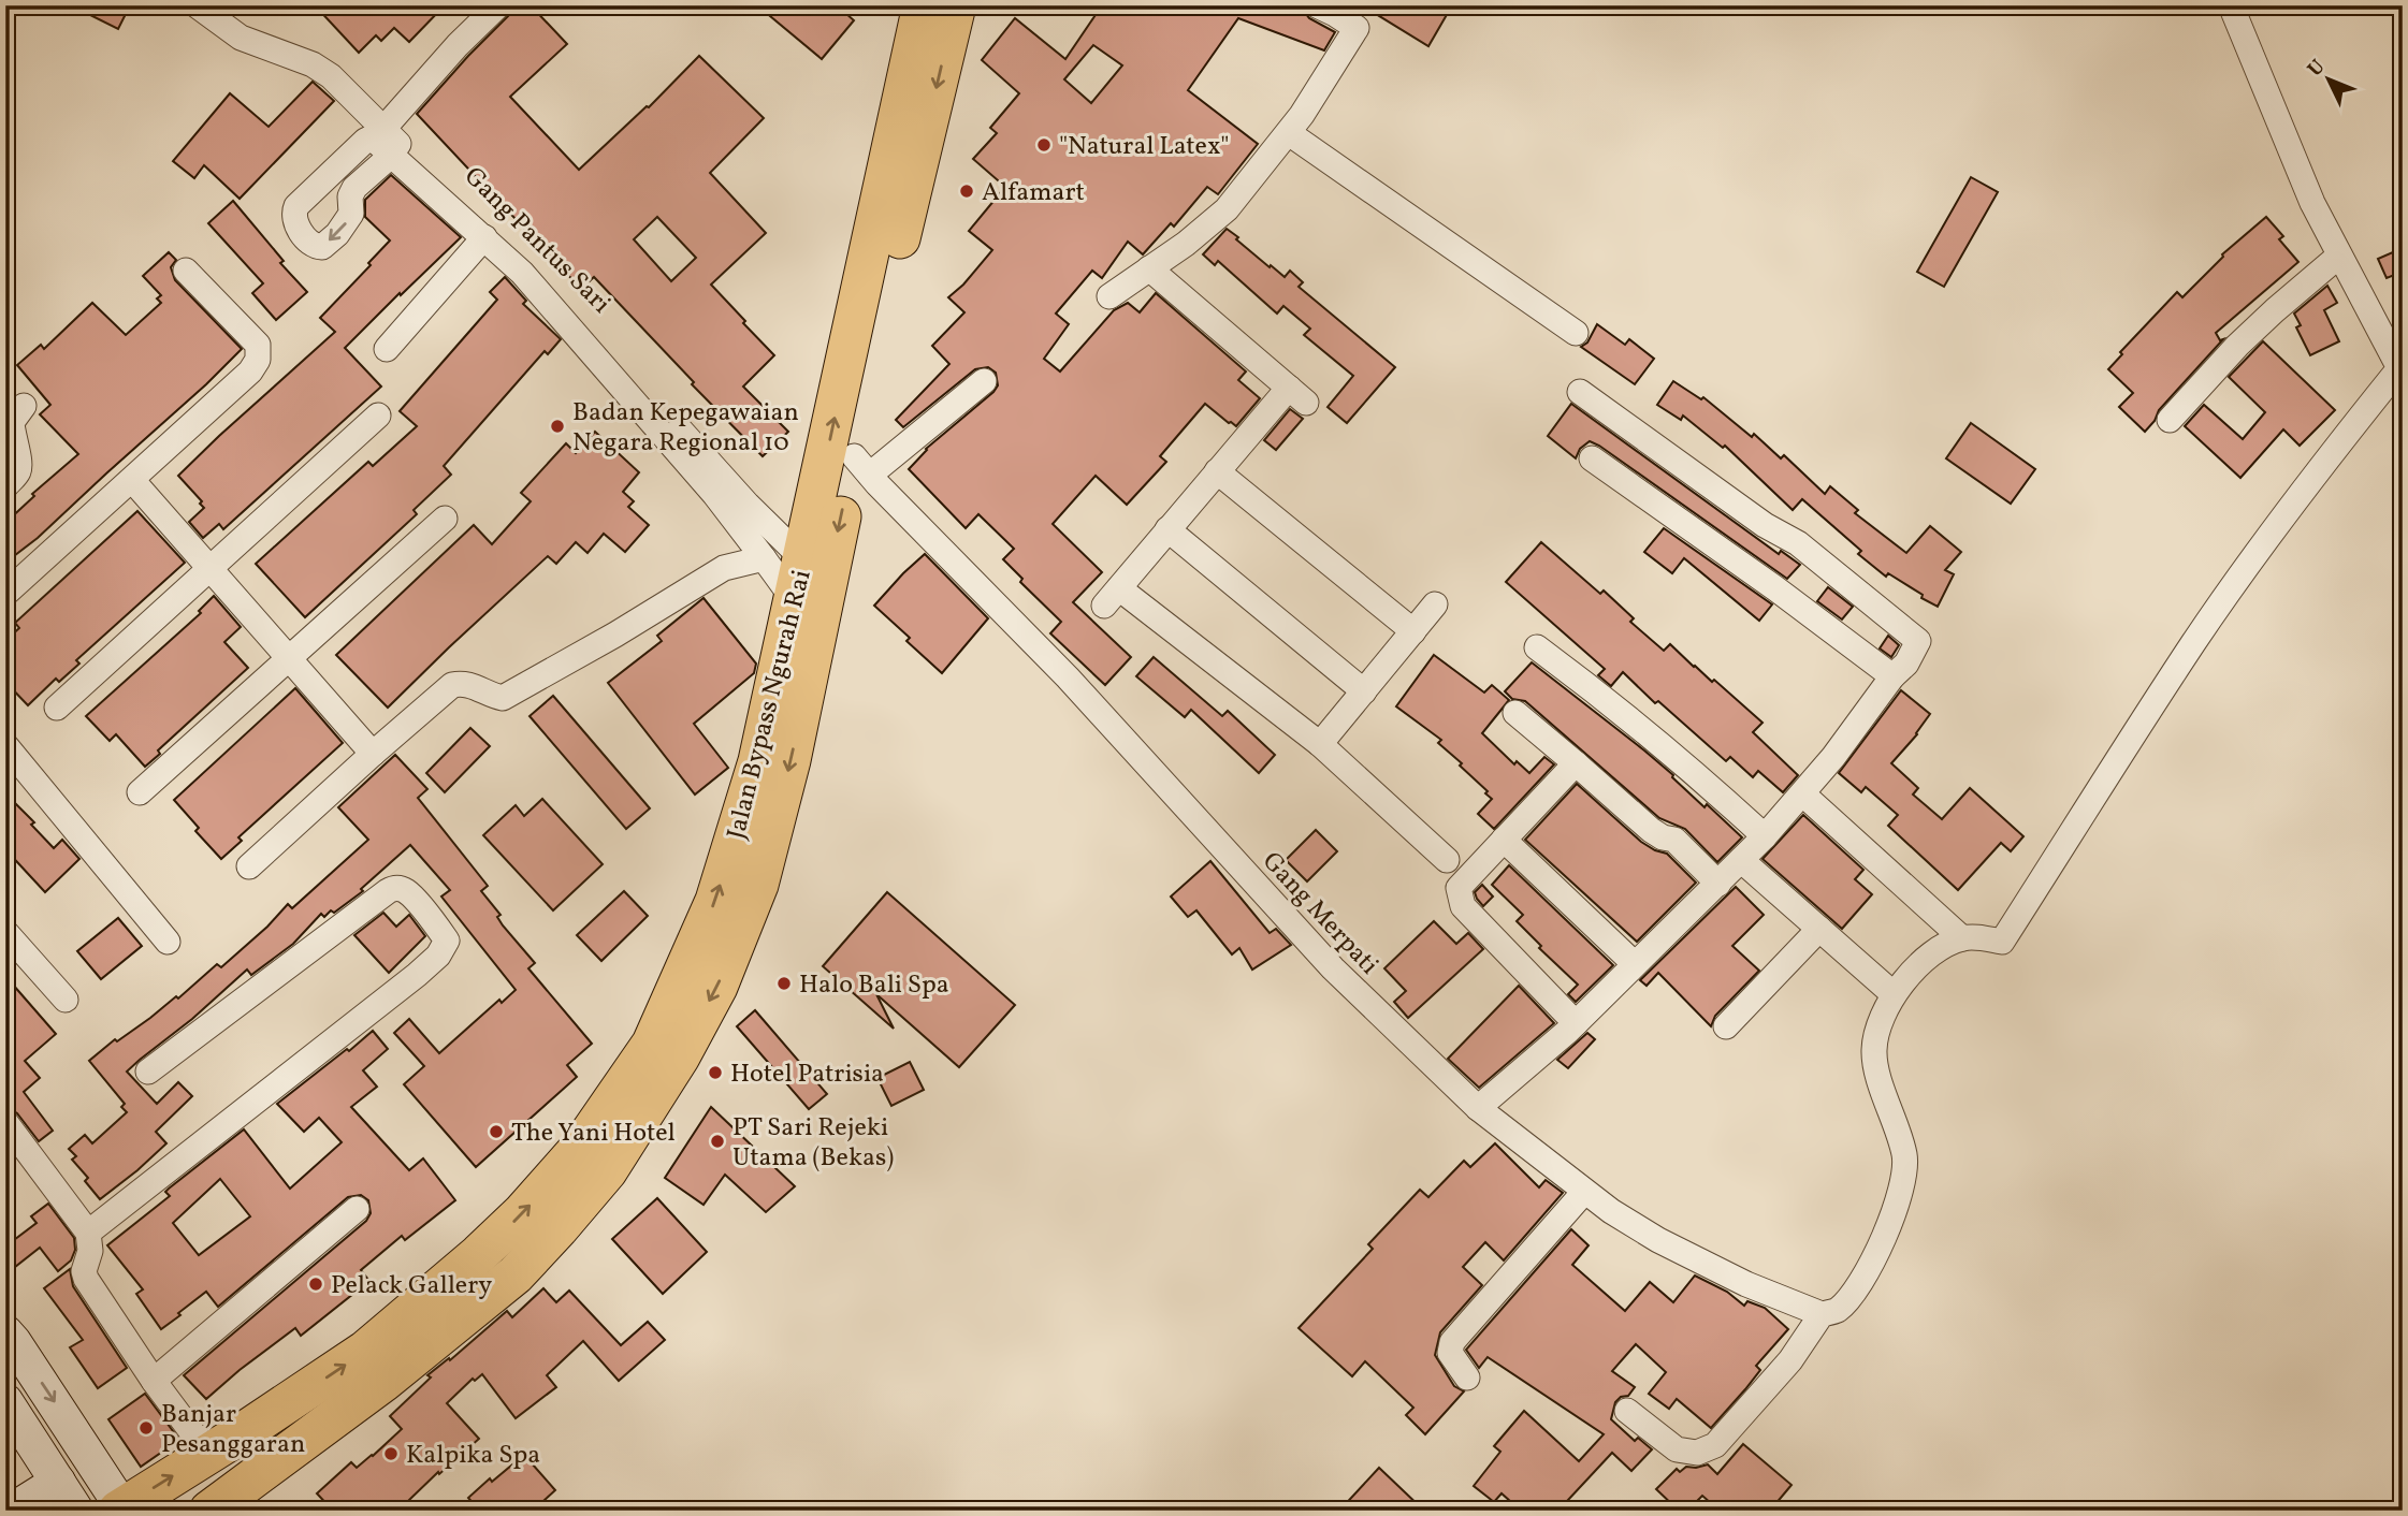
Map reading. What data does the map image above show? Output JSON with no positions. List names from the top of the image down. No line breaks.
{"streets":{"highway":["Jalan Bypass Ngurah Rai"],"street":["Gang Pantus Sari","Gang Merpati"]},"crossings":[["Gang Pantus Sari","Jalan Bypass Ngurah Rai"],["Jalan Bypass Ngurah Rai","Gang Merpati"]],"places":["\"Natural Latex\"","Alfamart","Badan Kepegawaian Negara Regional 10","Halo Bali Spa","Hotel Patrisia","The Yani Hotel","PT Sari Rejeki Utama (Bekas)","Pelack Gallery","Banjar Pesanggaran","Kalpika Spa"],"north":"top left"}
